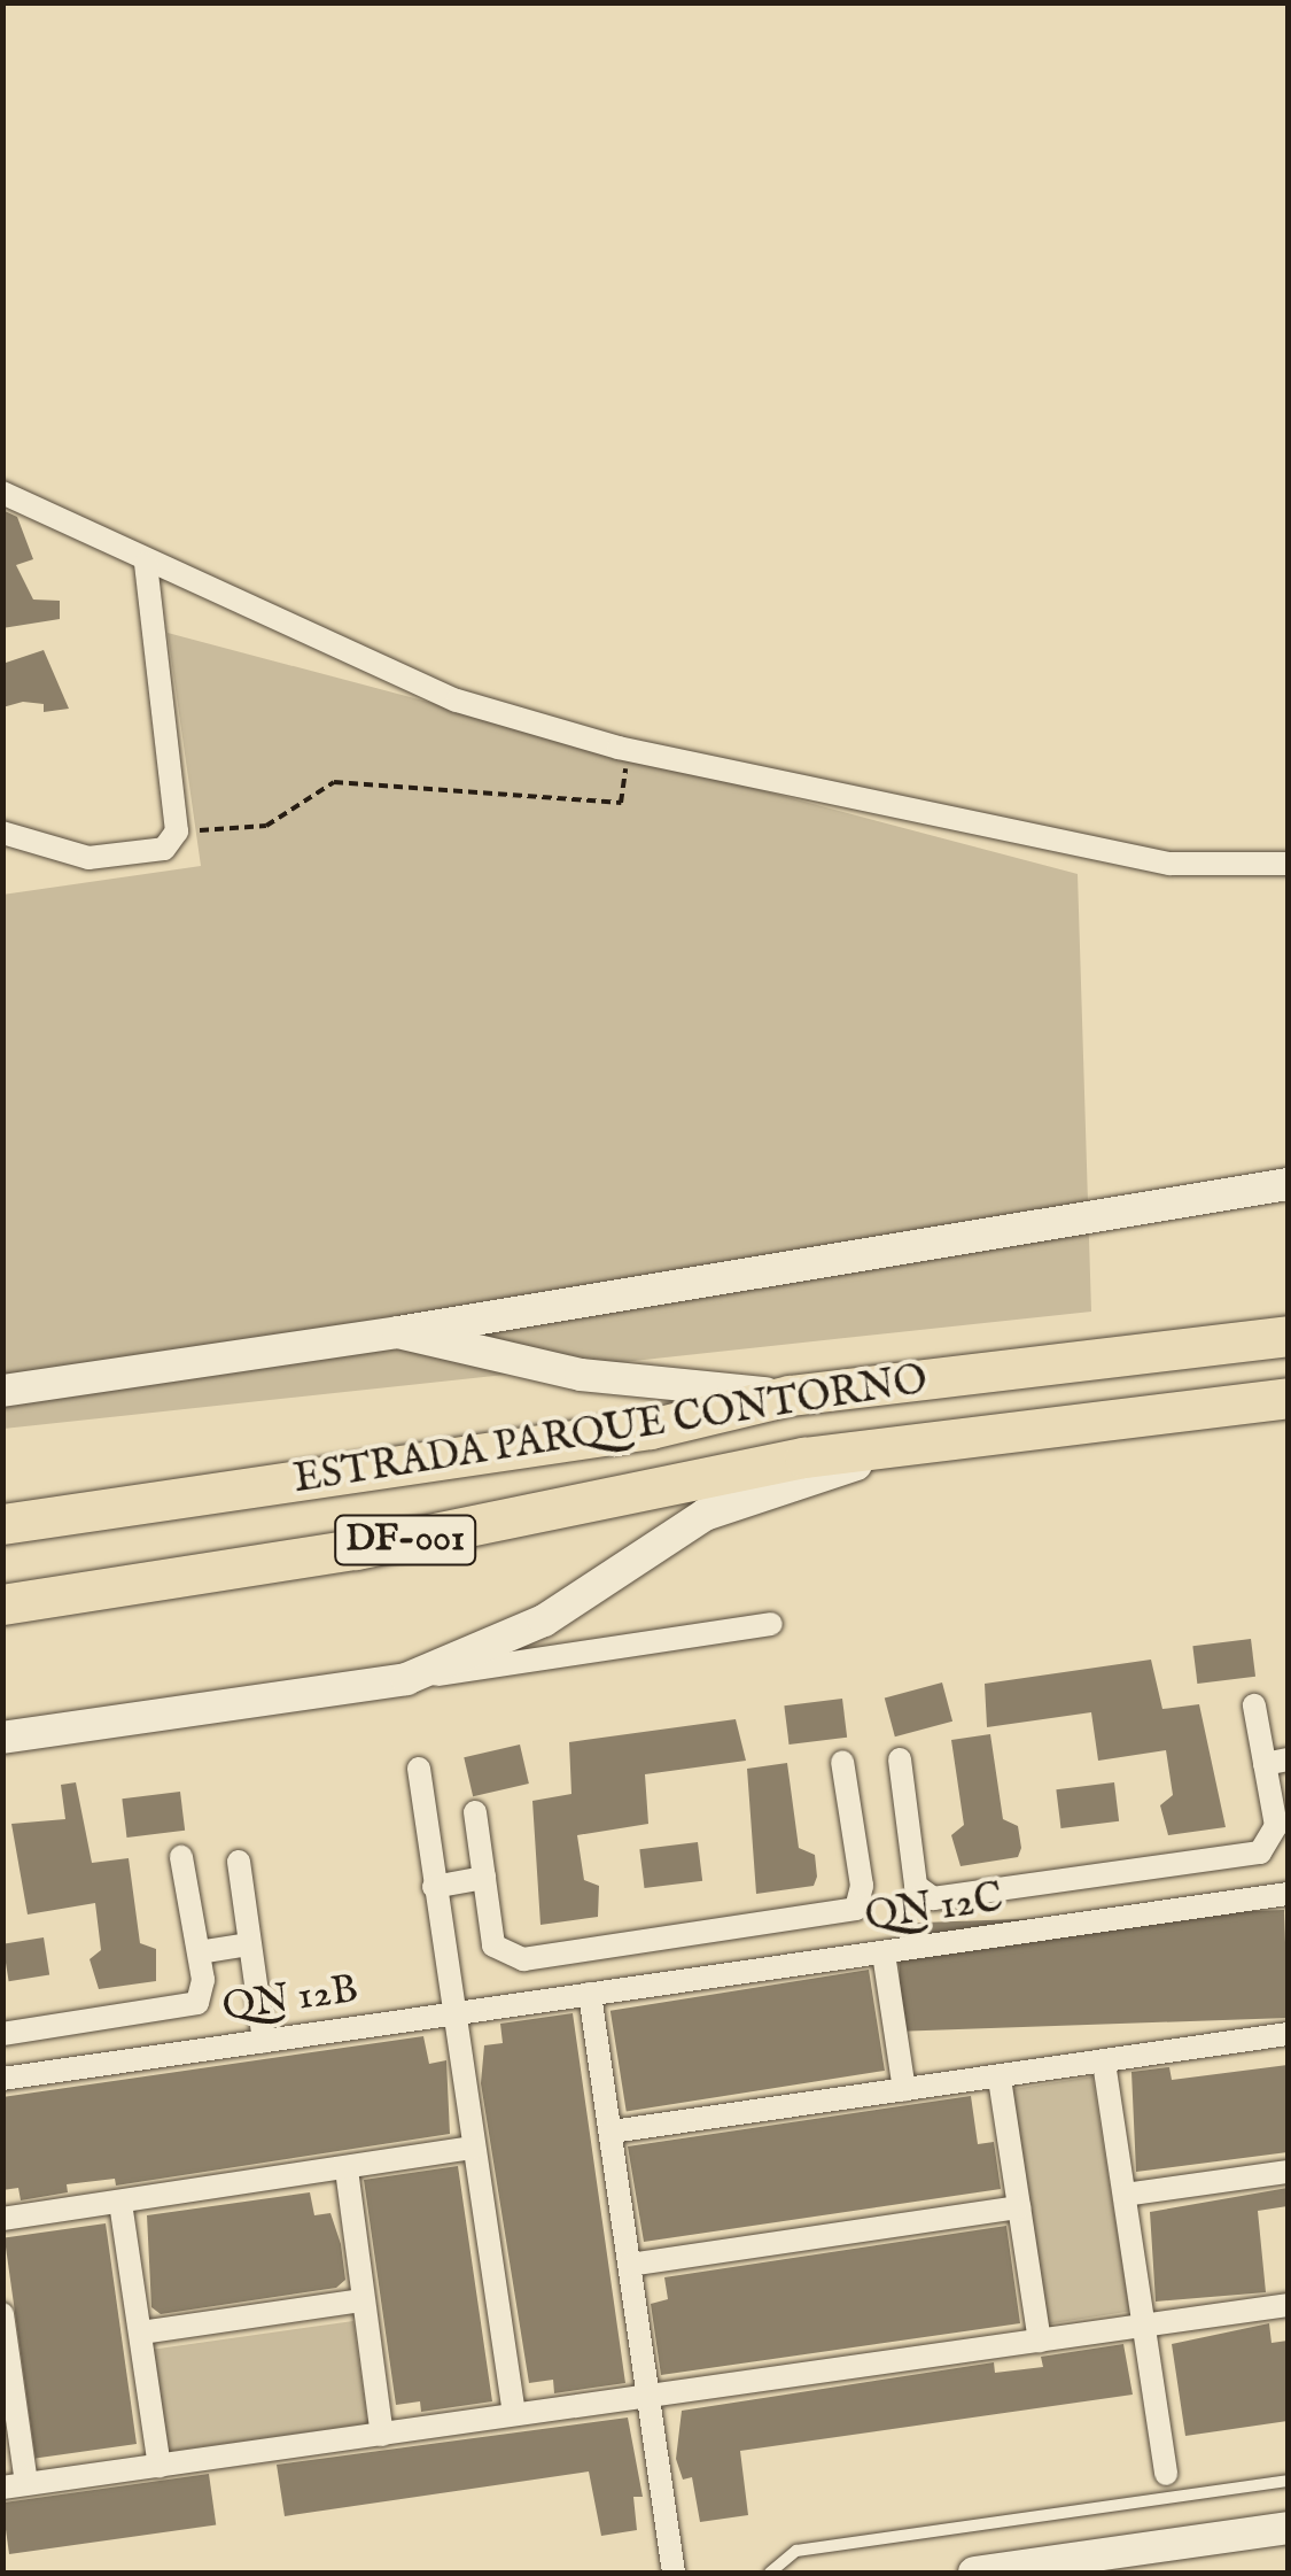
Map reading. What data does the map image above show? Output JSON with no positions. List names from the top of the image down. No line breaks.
{"streets":{"highway":["ESTRADA PARQUE CONTORNO","DF-001"],"street":["QN 12C","QN 12B"]},"crossings":[["QN 12C","QN 12B"]]}
